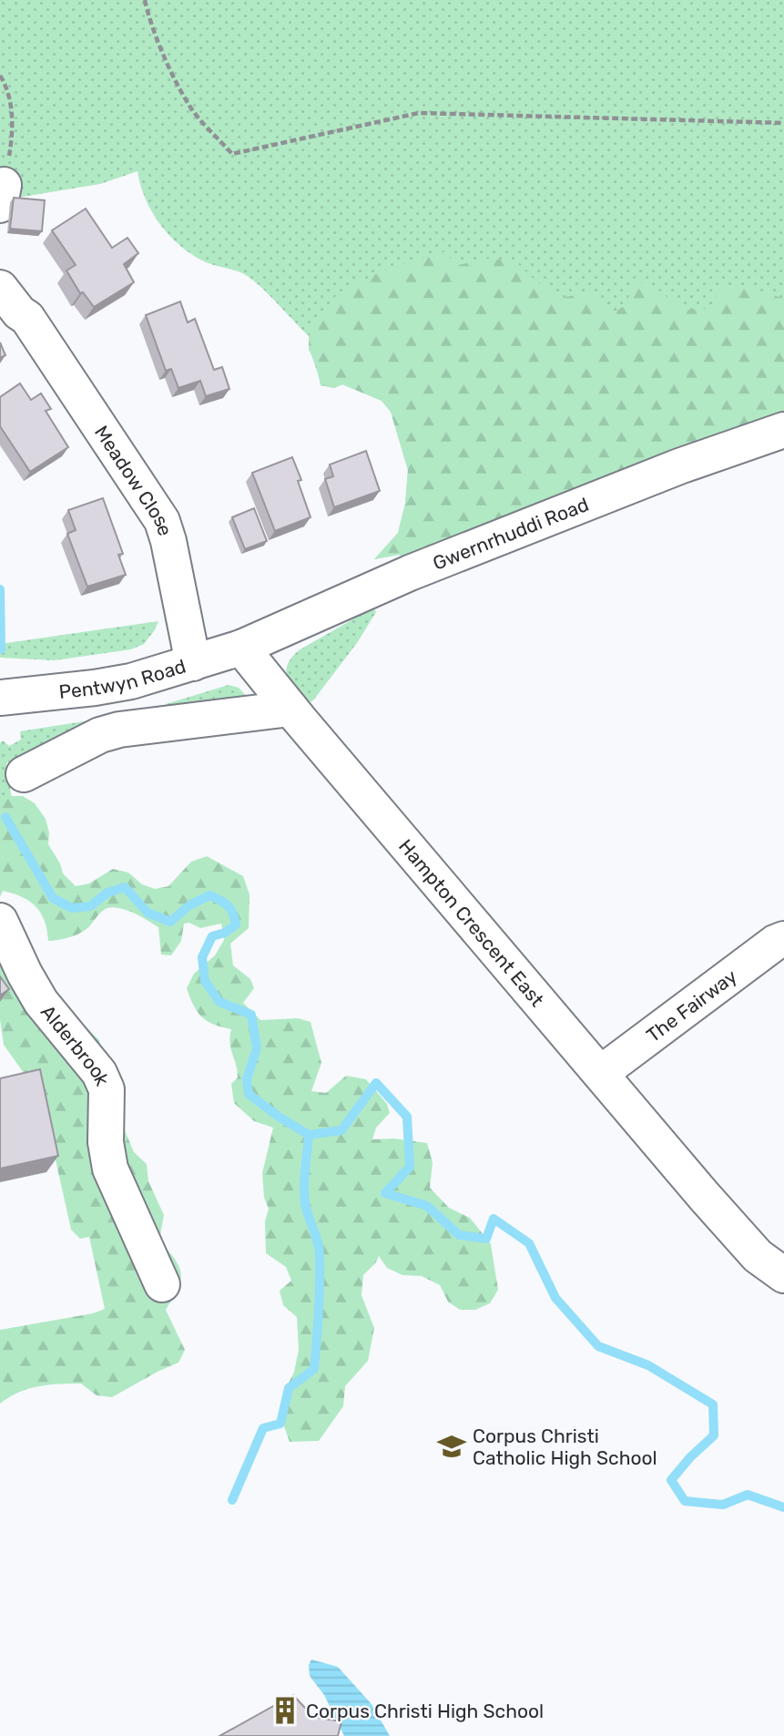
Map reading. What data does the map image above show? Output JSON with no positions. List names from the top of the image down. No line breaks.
{"streets":{"street":["Meadow Close","Gwernrhuddi Road","Pentwyn Road","Hampton Crescent East","The Fairway","Alderbrook"]},"crossings":[["Meadow Close","Pentwyn Road"],["Gwernrhuddi Road","Pentwyn Road"],["Gwernrhuddi Road","Hampton Crescent East"],["Pentwyn Road","Hampton Crescent East"],["Hampton Crescent East","The Fairway"]],"places":{"school or university":["Corpus Christi Catholic High School"],"building":["Corpus Christi High School"]}}
